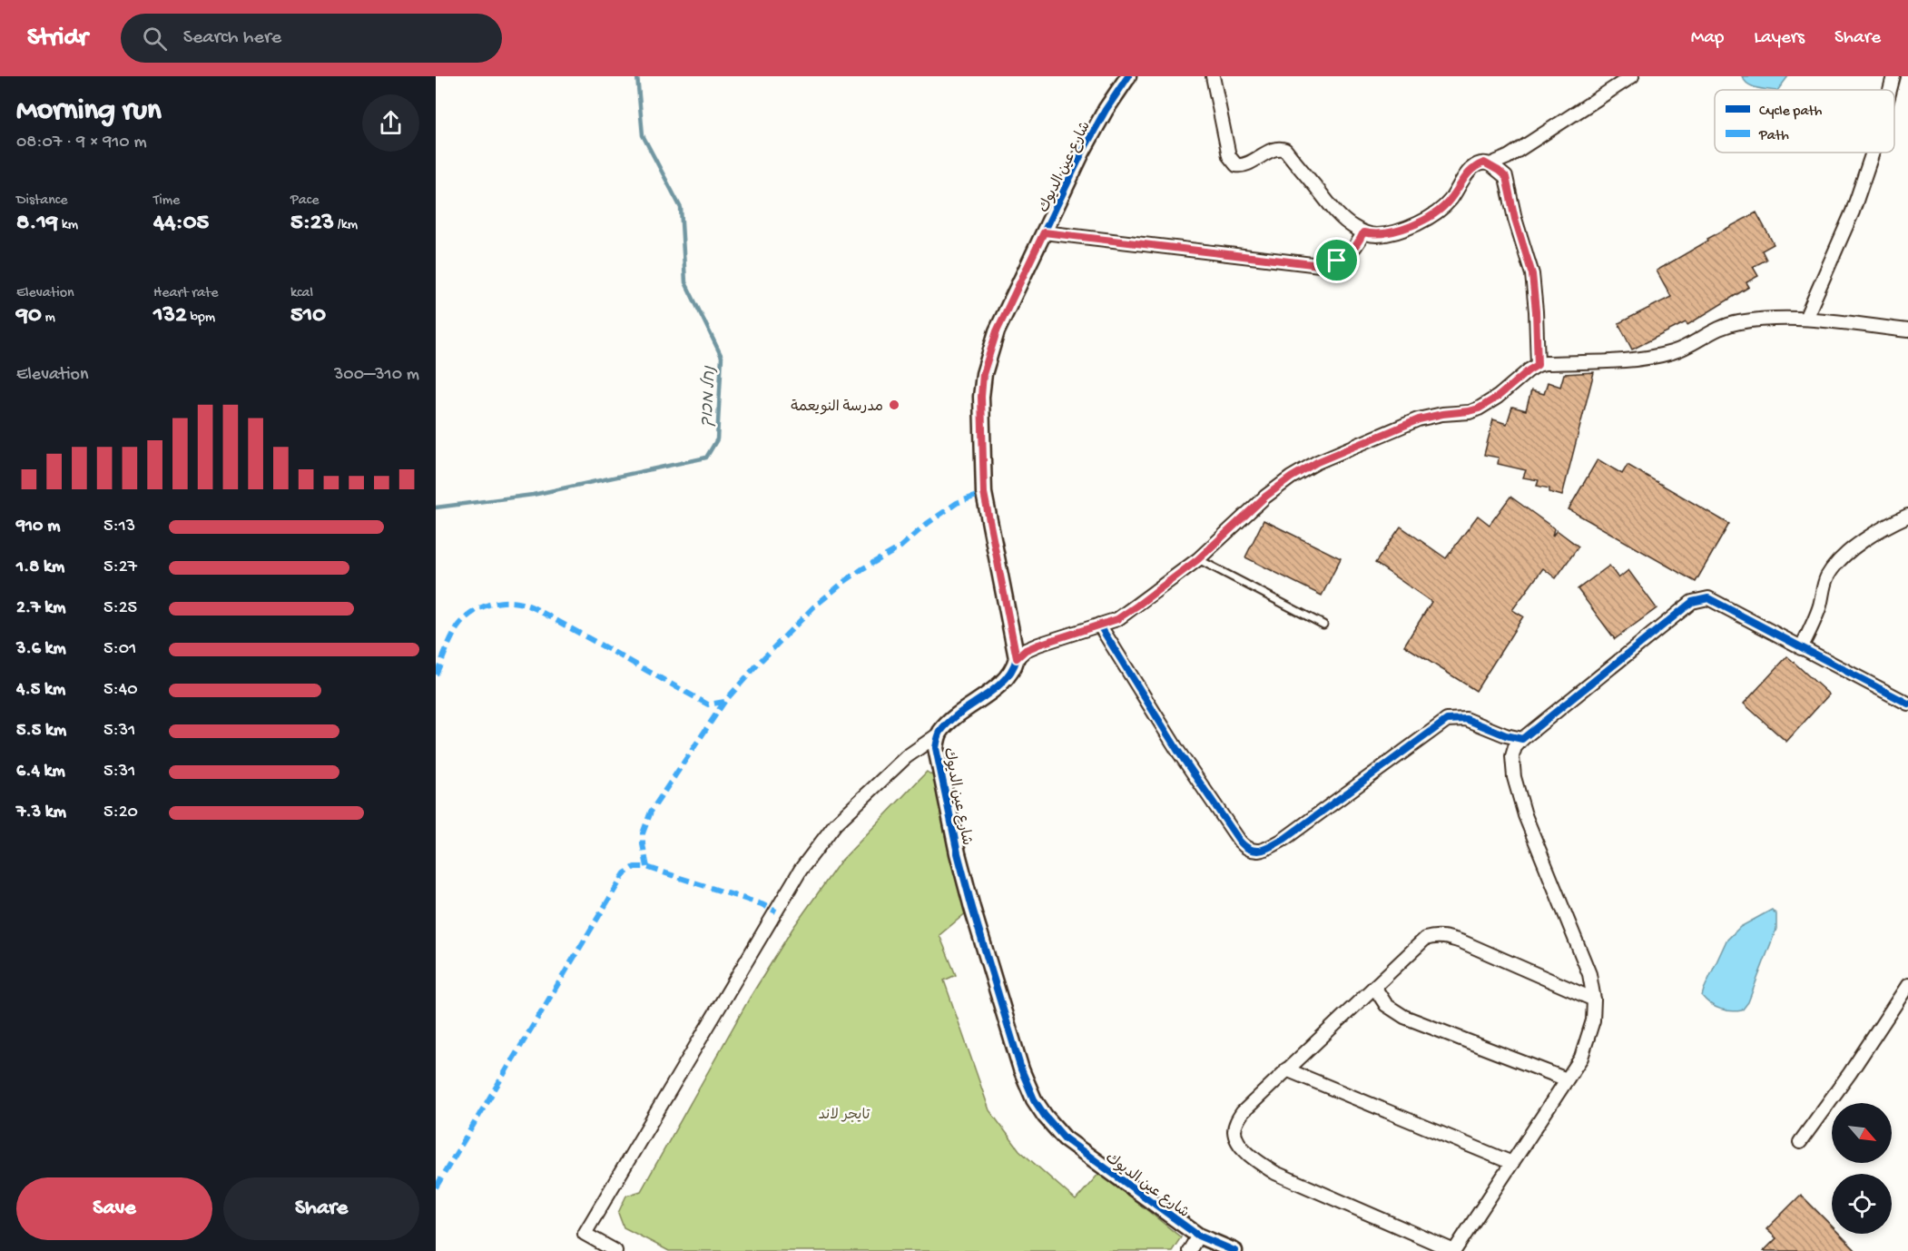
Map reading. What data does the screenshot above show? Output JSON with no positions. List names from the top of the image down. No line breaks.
{"streets":{"street":["شارع عين الديوك"]},"water":["נחל מכוך"],"parks":["تايجر لاند"],"places":["مدرسة النويعمة"],"legend":["Cycle path","Path"],"north":"bottom right","page":{"header":"Stridr","search":"Search here","nav":["Map","Layers","Share"],"heading":["Morning run","08:07 · 9 × 910 m"],"stats":[["Distance","8.19 km"],["Time","44:05"],["Pace","5:23 /km"],["Elevation","90 m"],["Heart rate","132 bpm"],["kcal","510"]],"chart":["Elevation","300–310 m"],"list":[{"name":"910 m","note":"5:13"},{"name":"1.8 km","note":"5:27"},{"name":"2.7 km","note":"5:25"},{"name":"3.6 km","note":"5:01"},{"name":"4.5 km","note":"5:40"},{"name":"5.5 km","note":"5:31"},{"name":"6.4 km","note":"5:31"},{"name":"7.3 km","note":"5:20"}],"buttons":["Save","Share"]}}
